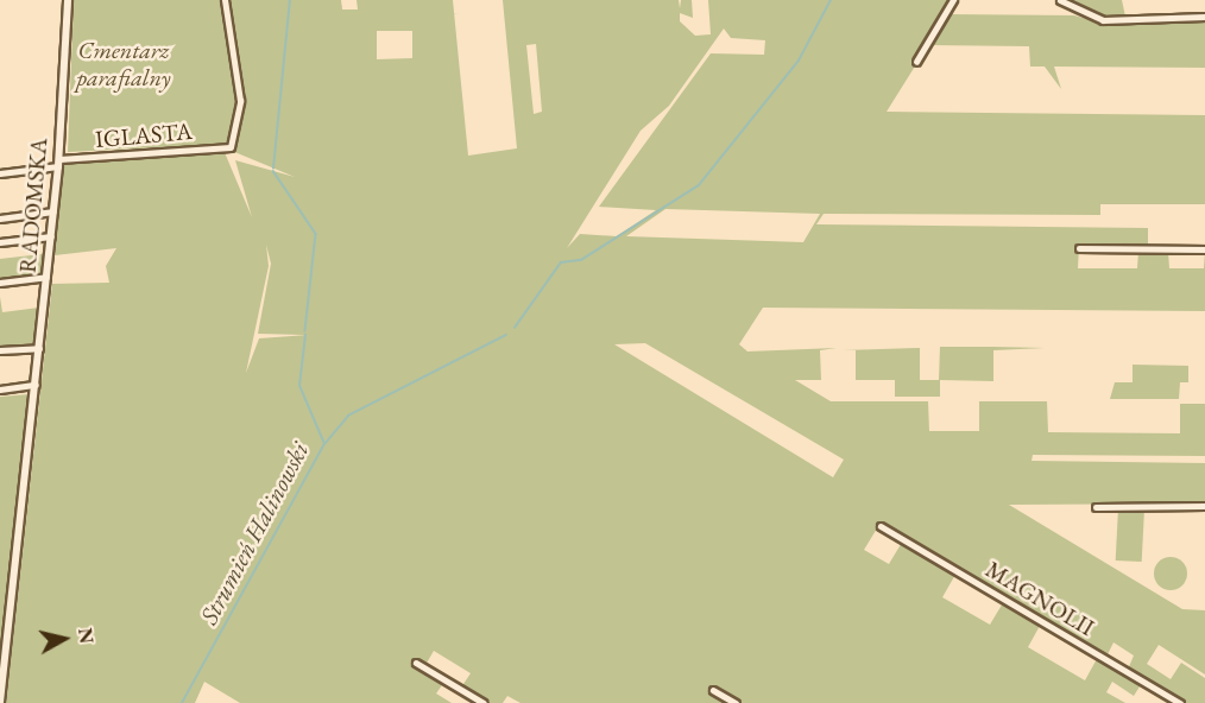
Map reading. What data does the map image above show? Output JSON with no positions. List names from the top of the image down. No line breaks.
{"streets":{"street":["IGLASTA","RADOMSKA","MAGNOLII"]},"crossings":[["IGLASTA","RADOMSKA"]],"water":["Strumień Halinowski"],"parks":["Cmentarz parafialny"],"north":"right"}
